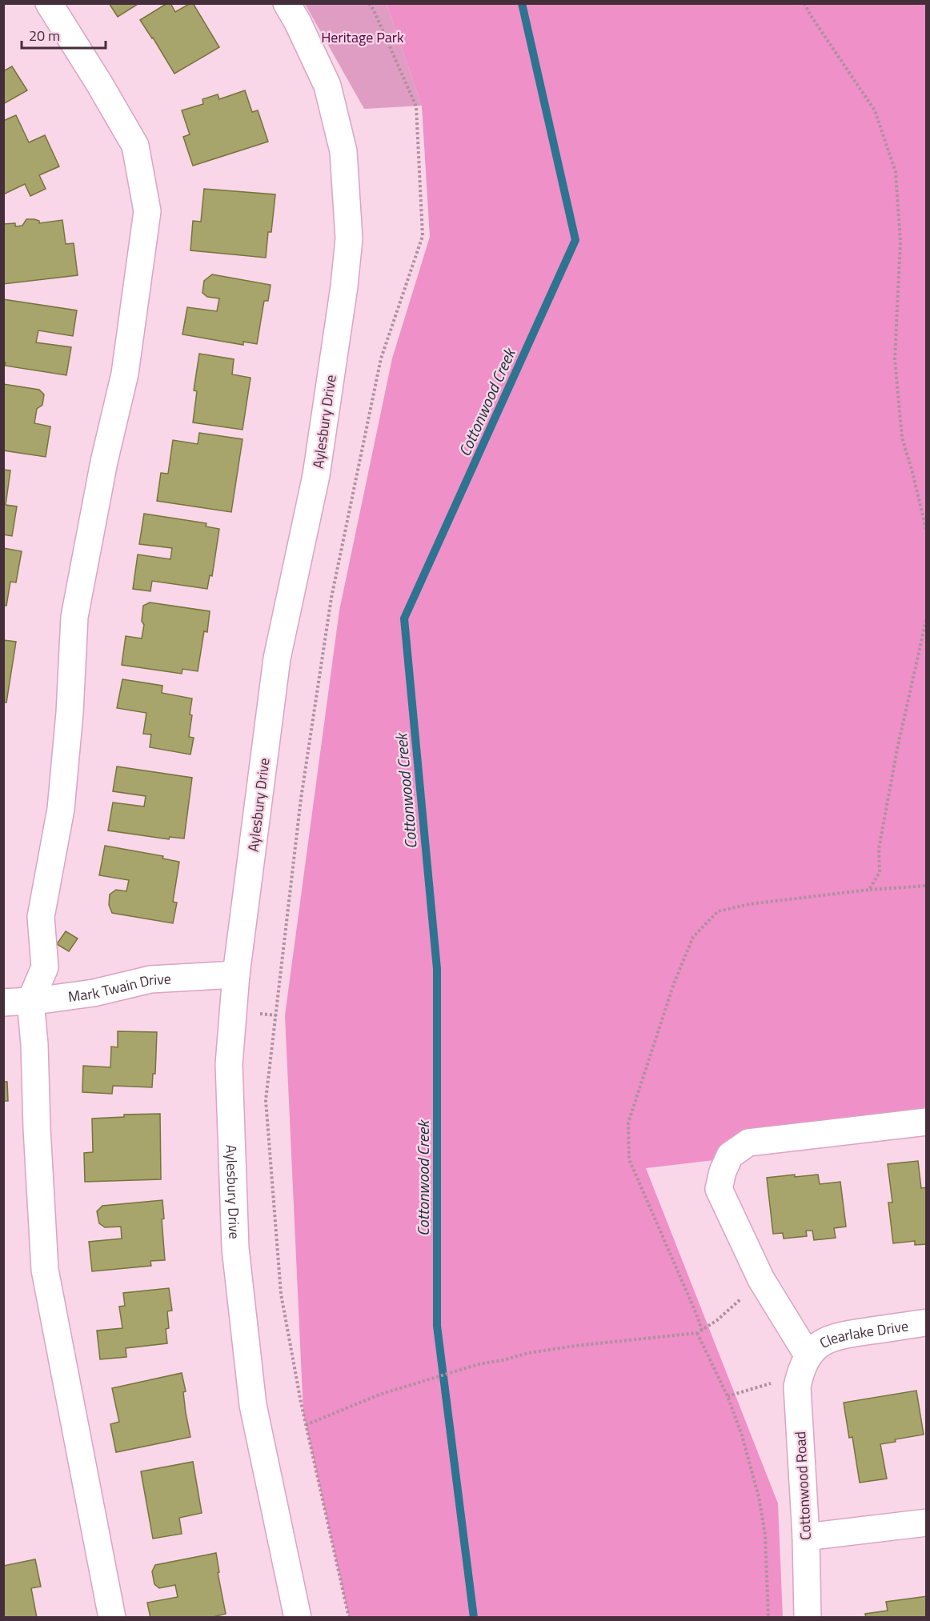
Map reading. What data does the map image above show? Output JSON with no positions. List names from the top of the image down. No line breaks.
{"streets":{"street":["Aylesbury Drive","Mark Twain Drive","Clearlake Drive","Cottonwood Road"]},"crossings":[["Aylesbury Drive","Mark Twain Drive"],["Clearlake Drive","Cottonwood Road"]],"water":["Cottonwood Creek"],"parks":["Heritage Park"],"scale_bar":"20 m"}
